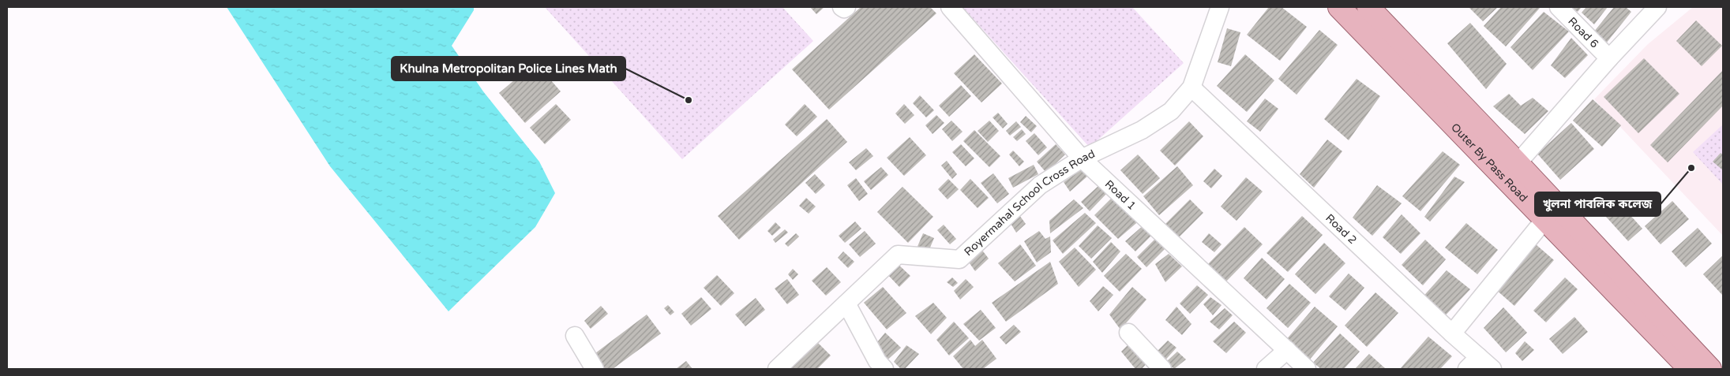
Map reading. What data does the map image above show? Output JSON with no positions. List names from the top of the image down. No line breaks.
{"streets":{"main road":["Outer By Pass Road"],"street":["Road 6","Road 1","Royermahal School Cross Road","Road 2"]},"crossings":[["Road 1","Royermahal School Cross Road"],["Royermahal School Cross Road","Road 2"]],"places":["Khulna Metropolitan Police Lines Math","খুলনা পাবলিক কলেজ"]}
